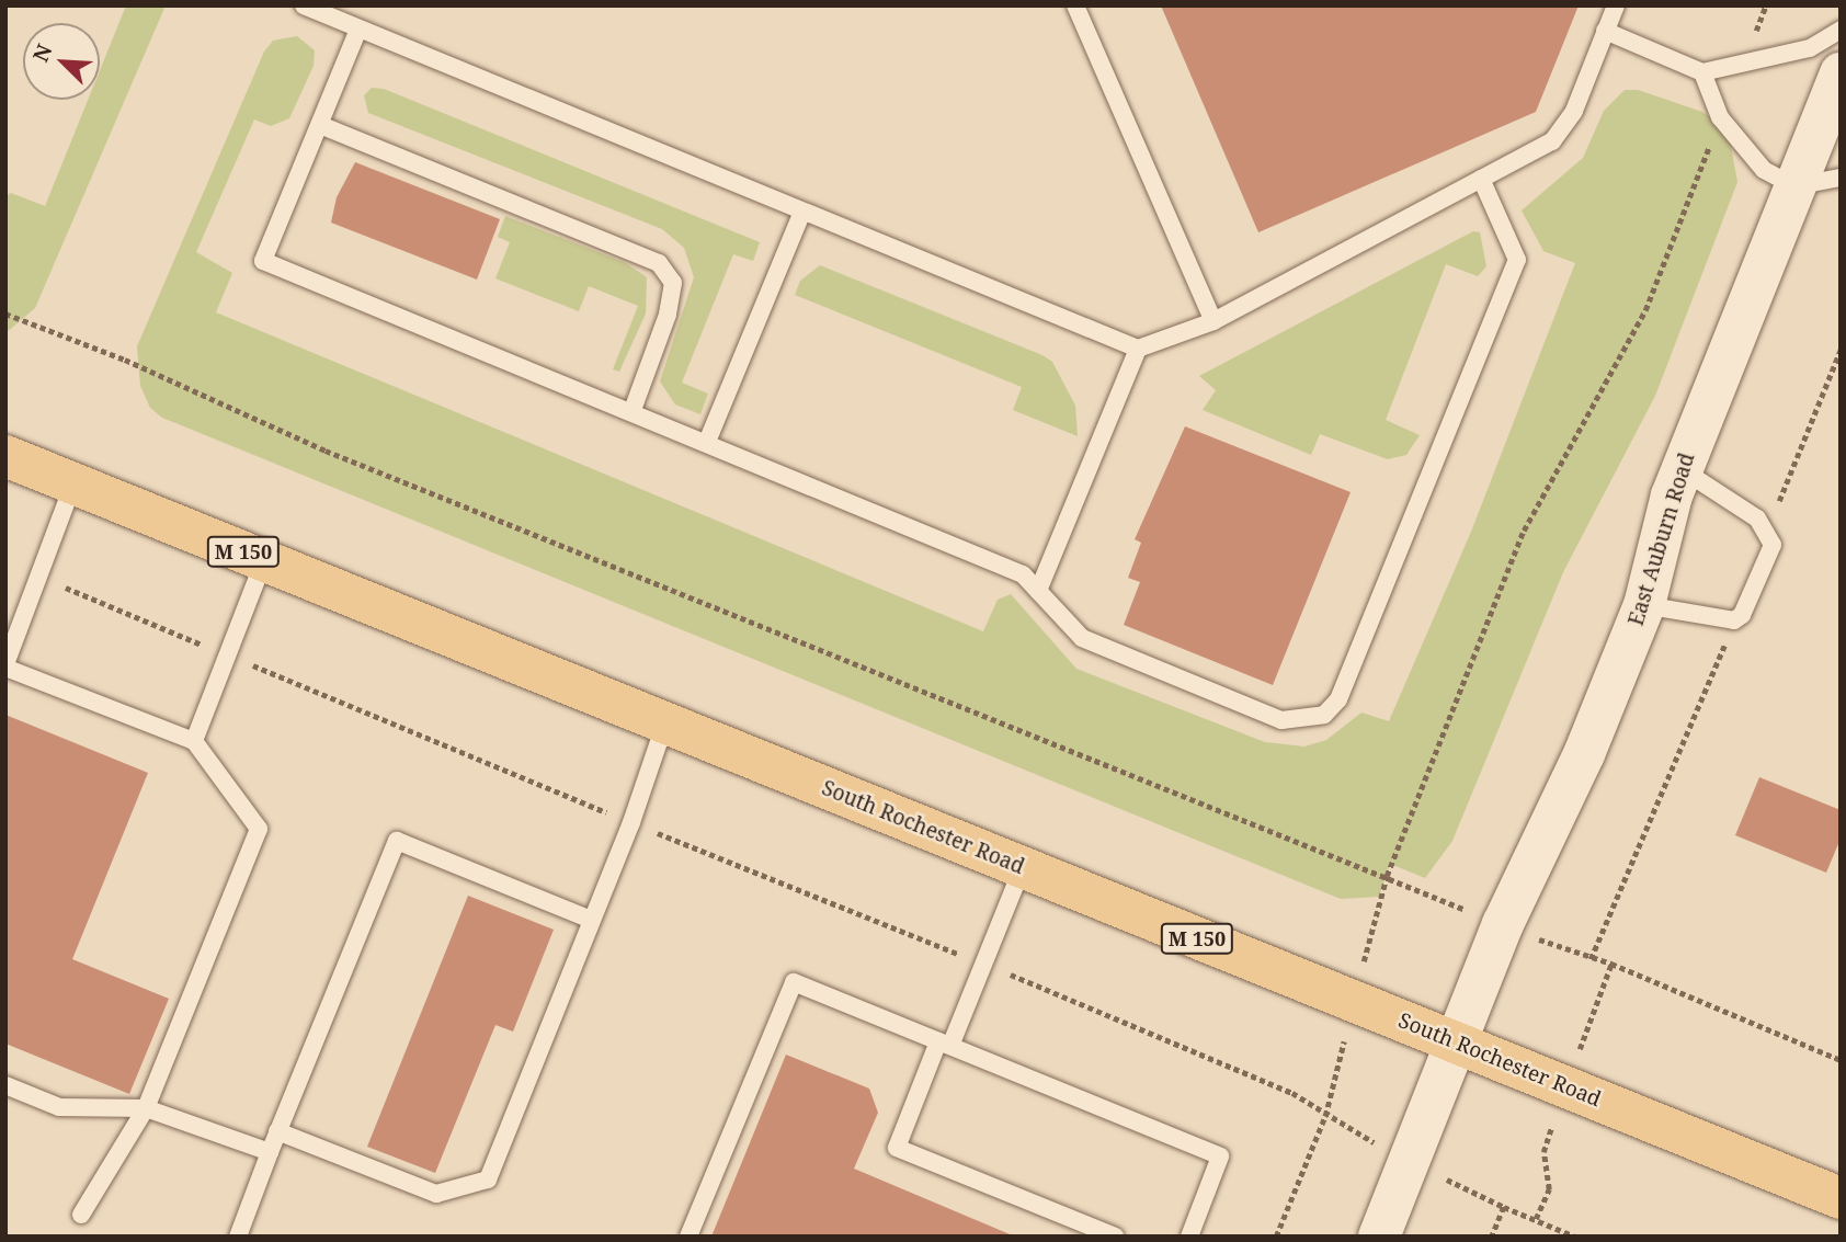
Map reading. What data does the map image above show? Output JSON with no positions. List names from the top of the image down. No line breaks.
{"streets":{"main road":["East Auburn Road","M 150","South Rochester Road"]},"crossings":[["East Auburn Road","South Rochester Road"]],"north":"top left"}
